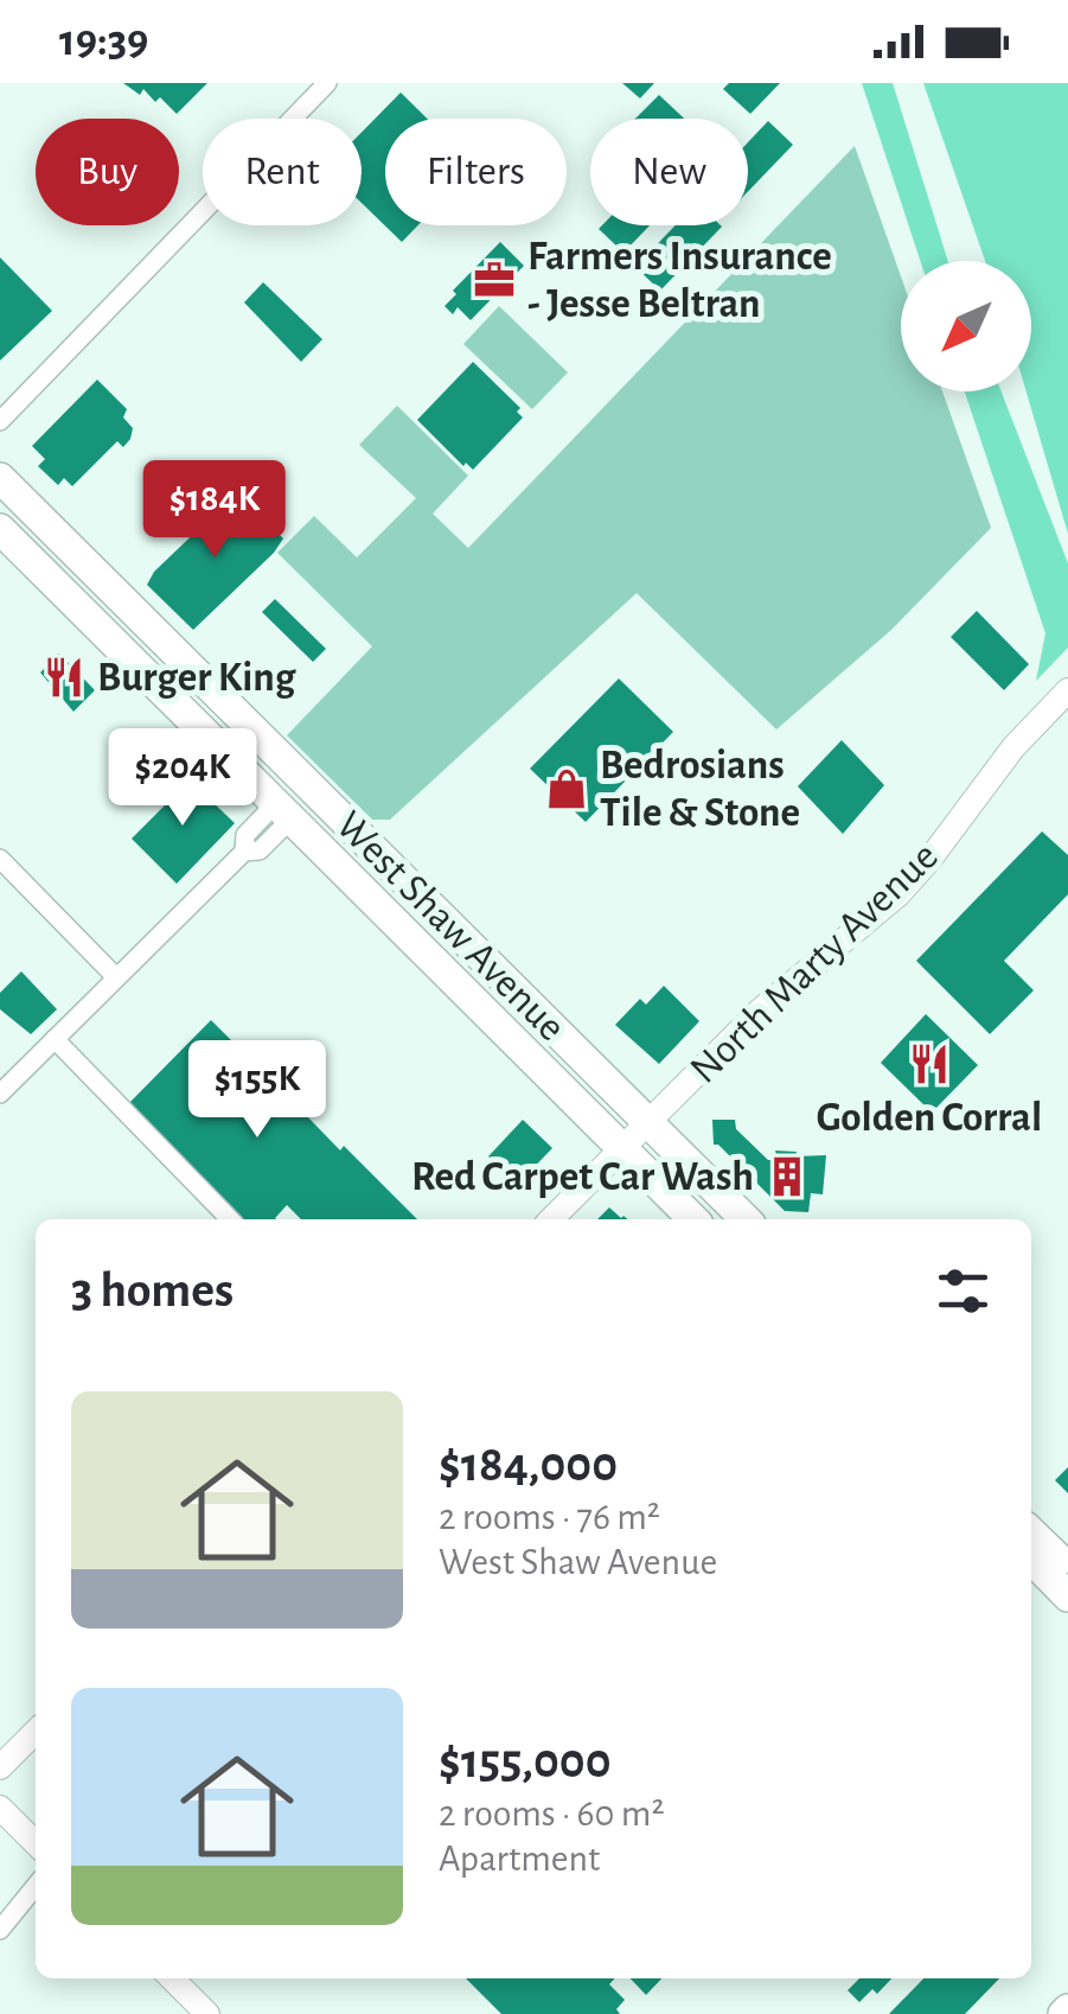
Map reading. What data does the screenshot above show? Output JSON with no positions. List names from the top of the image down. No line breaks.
{"streets":{"main road":["West Shaw Avenue"],"street":["North Marty Avenue"]},"crossings":[["West Shaw Avenue","North Marty Avenue"]],"places":{"office":["Farmers Insurance - Jesse Beltran"],"restaurant":["Burger King","Golden Corral"],"shop":["Bedrosians Tile & Stone"],"building":["Red Carpet Car Wash"]},"north":"bottom left","page":{"status":"19:39","chip":["Buy","Rent","Filters","New"],"price":["$184K","$204K","$155K"],"heading":"3 homes","list":[{"name":"$184,000","note":"2 rooms · 76 m² · West Shaw Avenue"},{"name":"$155,000","note":"2 rooms · 60 m² · Apartment"}]}}
